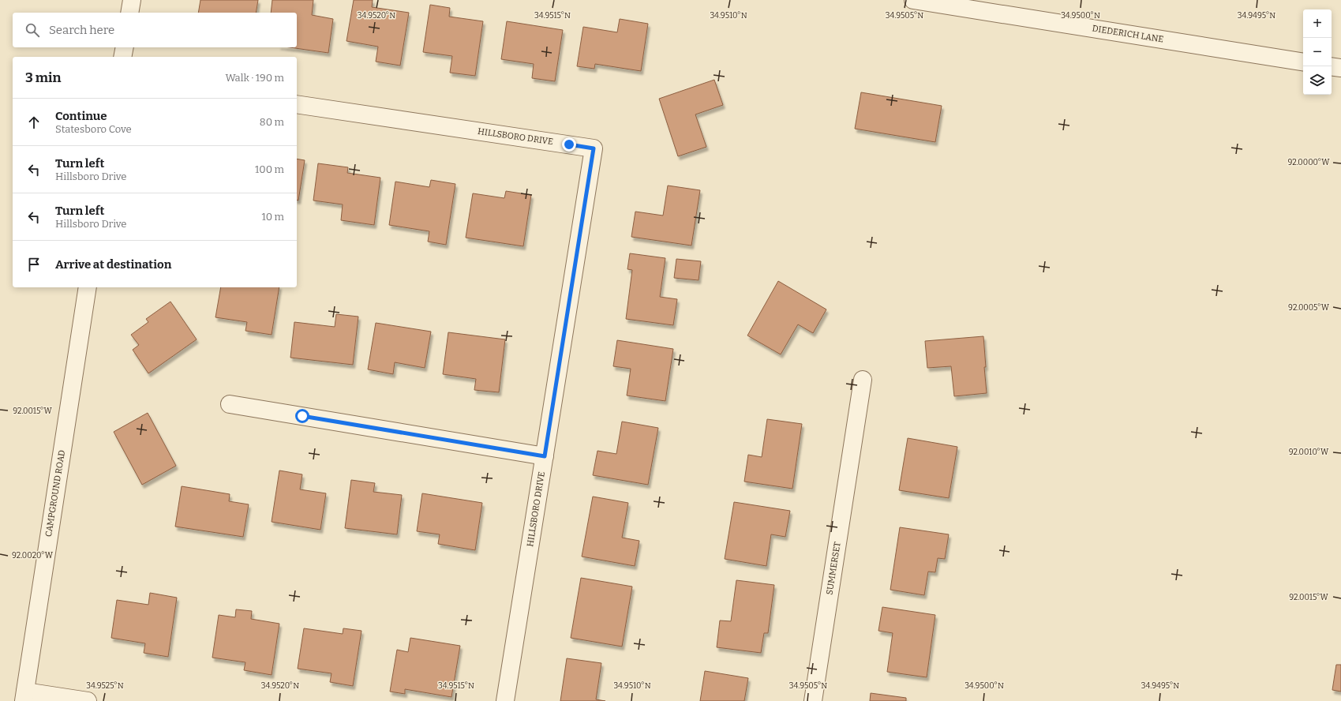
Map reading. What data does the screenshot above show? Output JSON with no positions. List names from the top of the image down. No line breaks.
{"streets":{"street":["DIEDERICH LANE","HILLSBORO DRIVE","CAMPGROUND ROAD","SUMMERSET"]},"page":{"map_buttons":["+","−"],"search":"Search here","heading":["3 min","Walk · 190 m"],"list":[["Continue","Statesboro Cove","80 m"],["Turn left","Hillsboro Drive","100 m"],["Turn left","Hillsboro Drive","10 m"],"Arrive at destination"]},"coordinates":["34.9520°N","34.9515°N","34.9510°N","34.9505°N","34.9500°N","34.9495°N","92.0000°W","92.0005°W","92.0015°W","92.0010°W","92.0020°W","34.9525°N"]}
